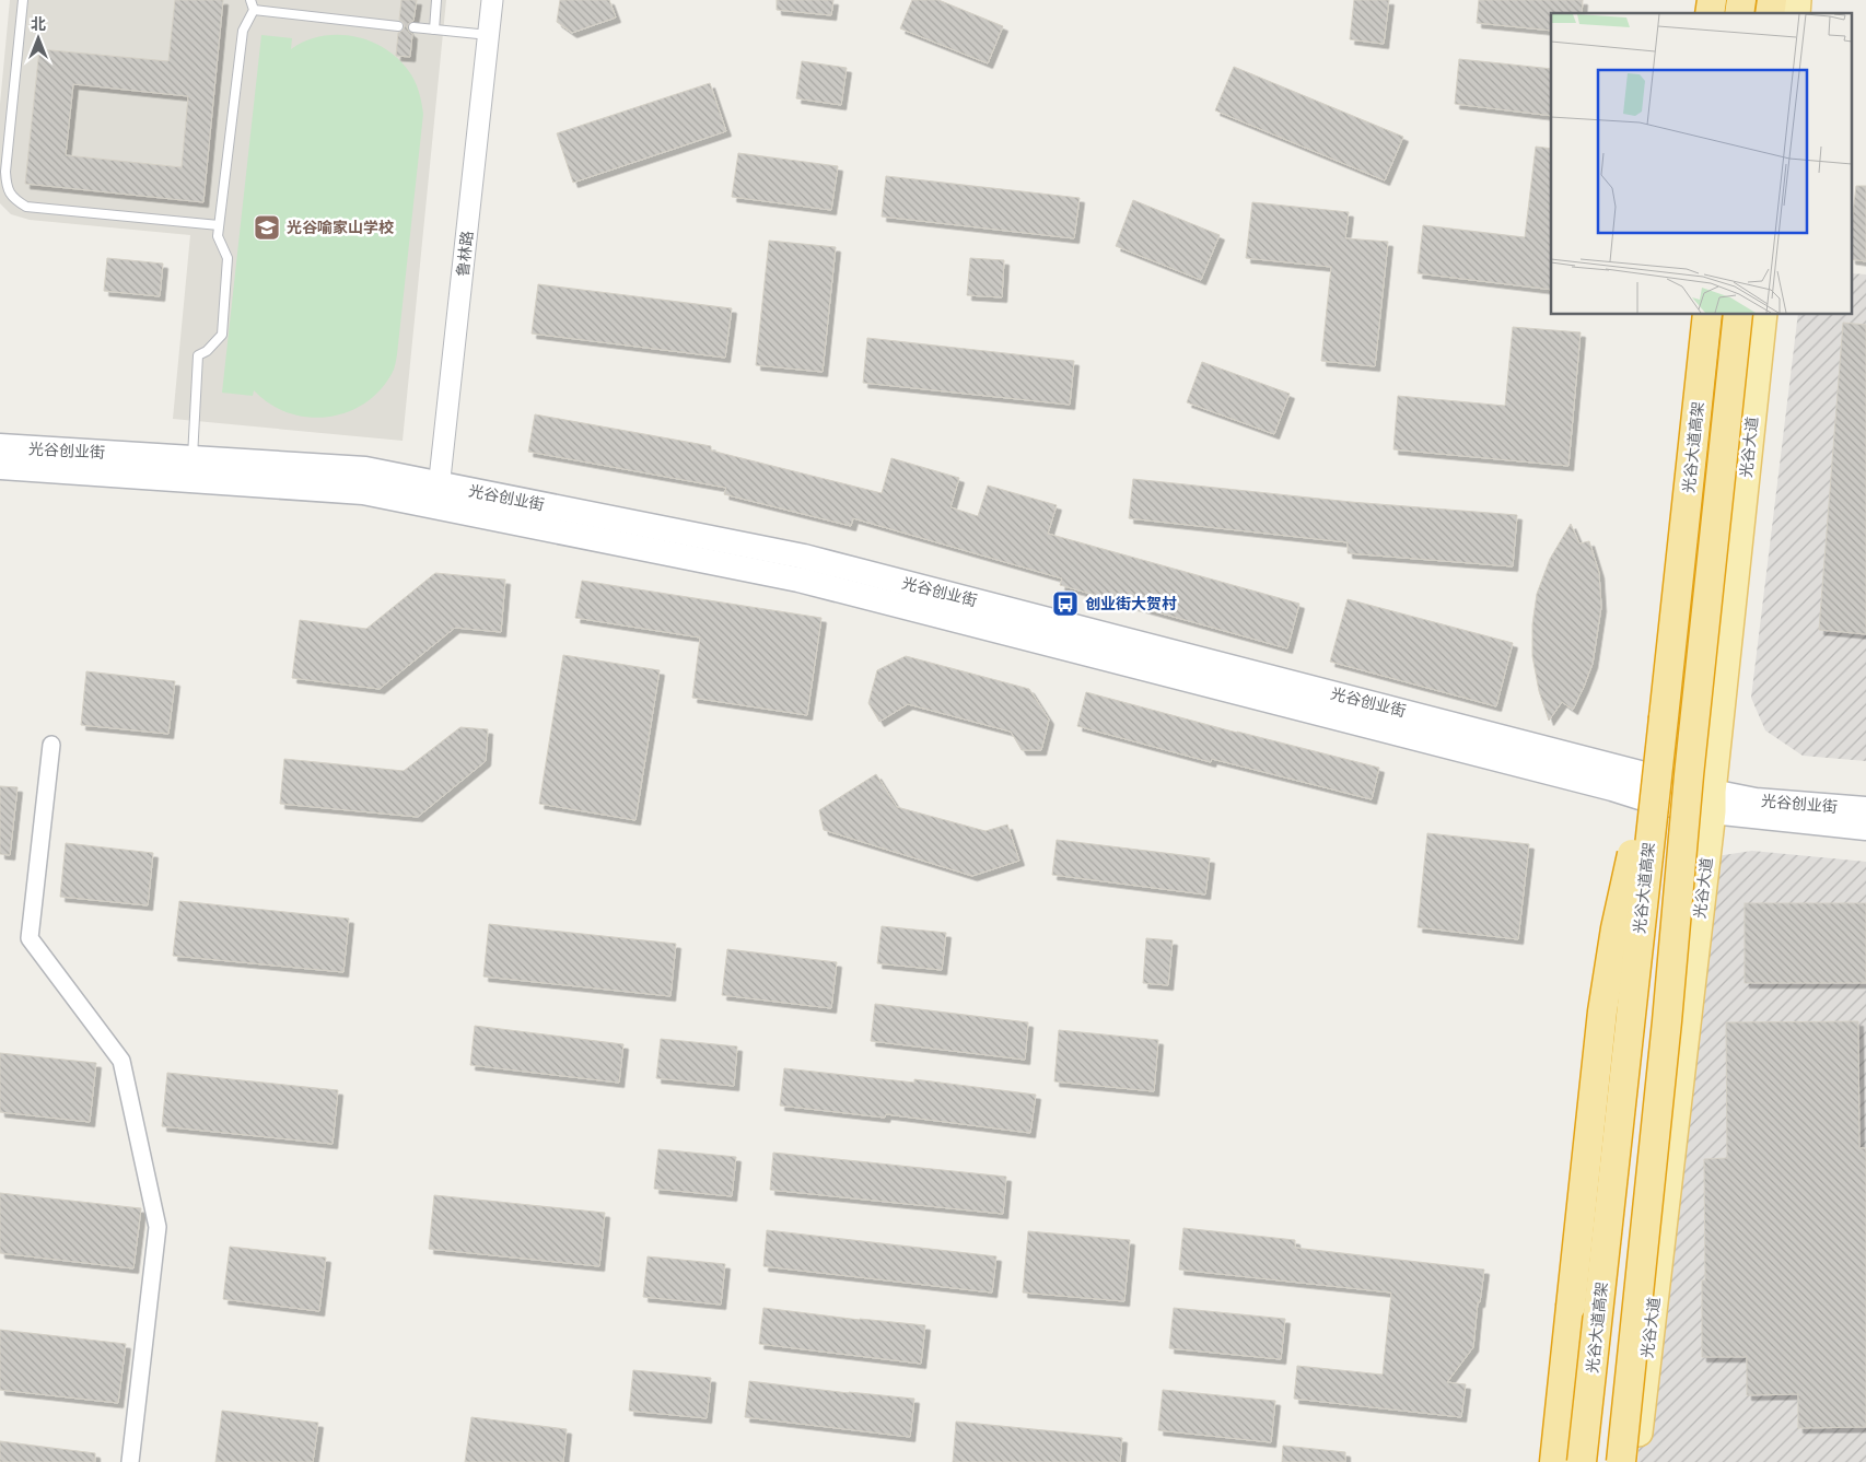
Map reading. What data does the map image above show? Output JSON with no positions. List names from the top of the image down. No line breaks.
{"streets":{"highway":["光谷大道高架"],"main road":["光谷大道","光谷创业街"],"street":["鲁林路"]},"crossings":[["鲁林路","光谷创业街"],["光谷大道","光谷创业街"]],"places":{"school or university":["光谷喻家山学校"],"bus stop":["创业街大贺村"]},"north":"top"}
